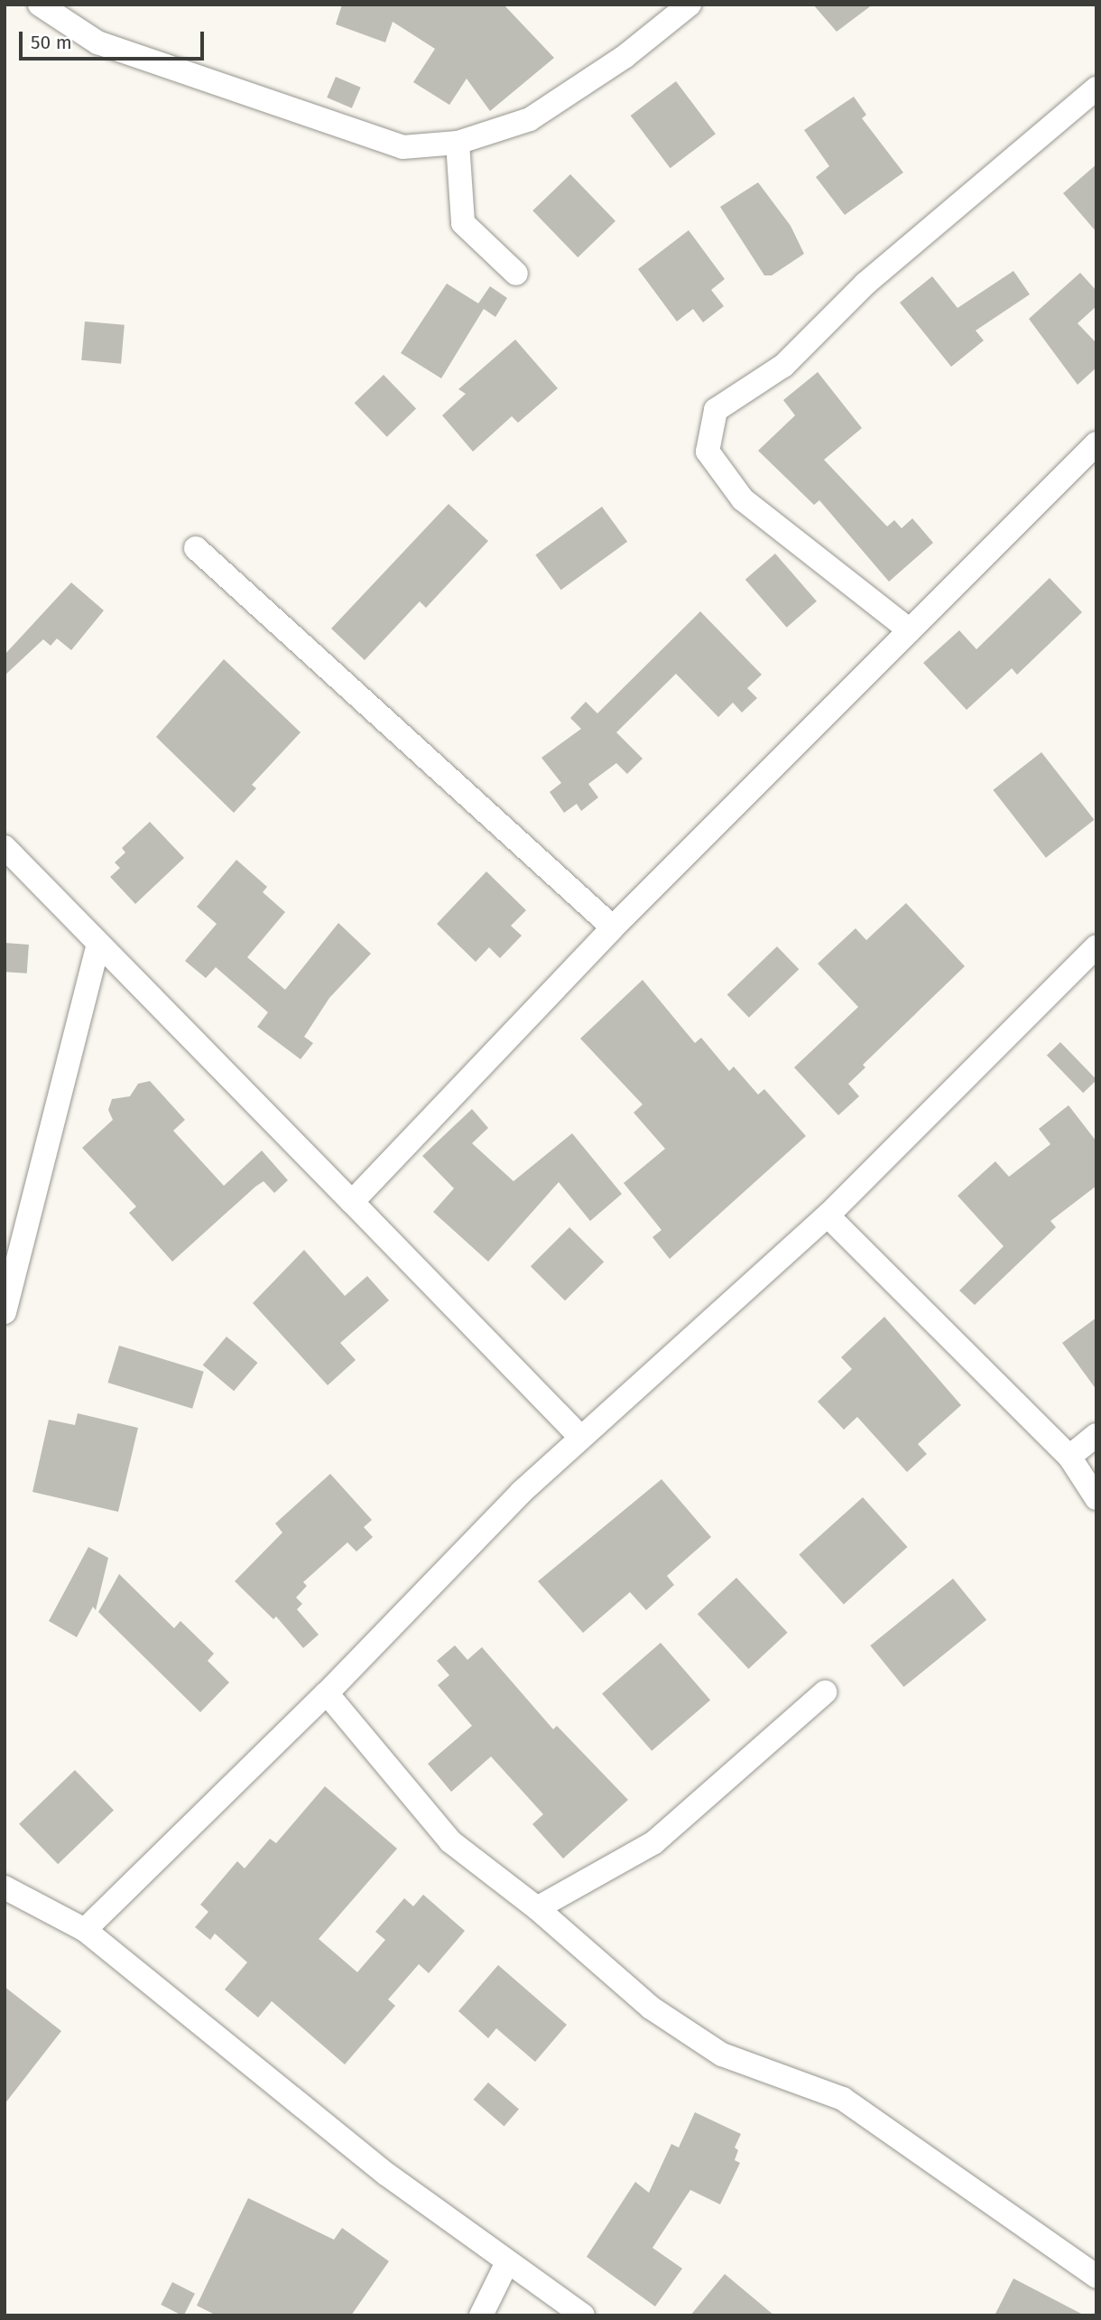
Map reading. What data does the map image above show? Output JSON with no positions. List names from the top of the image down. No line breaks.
{"scale_bar":"50 m"}
